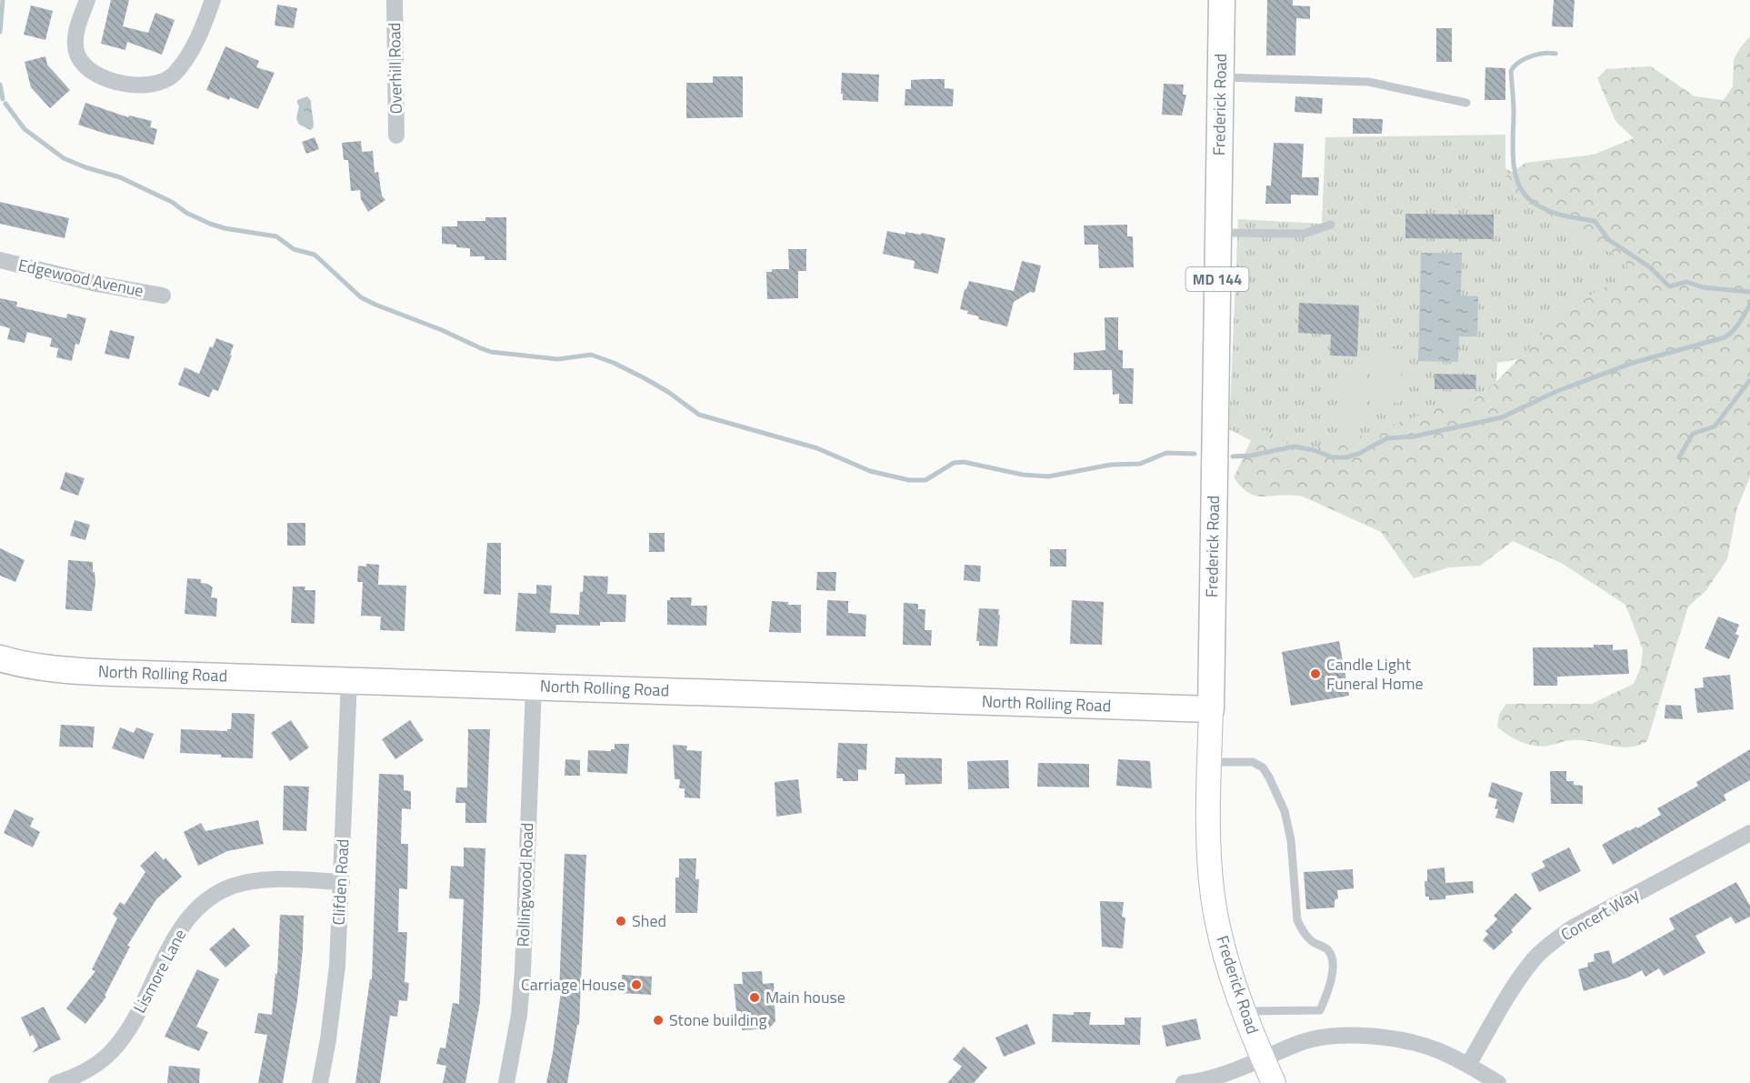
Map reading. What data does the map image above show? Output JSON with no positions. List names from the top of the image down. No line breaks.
{"streets":{"main road":["Frederick Road","MD 144","North Rolling Road"],"street":["Overhill Road","Edgewood Avenue","Clifden Road","Rollingwood Road","Concert Way","Lismore Lane"]},"crossings":[["Frederick Road","North Rolling Road"],["North Rolling Road","Clifden Road"],["North Rolling Road","Rollingwood Road"],["Clifden Road","Lismore Lane"]],"places":["Candle Light Funeral Home","Shed","Carriage House","Main house","Stone building"]}
